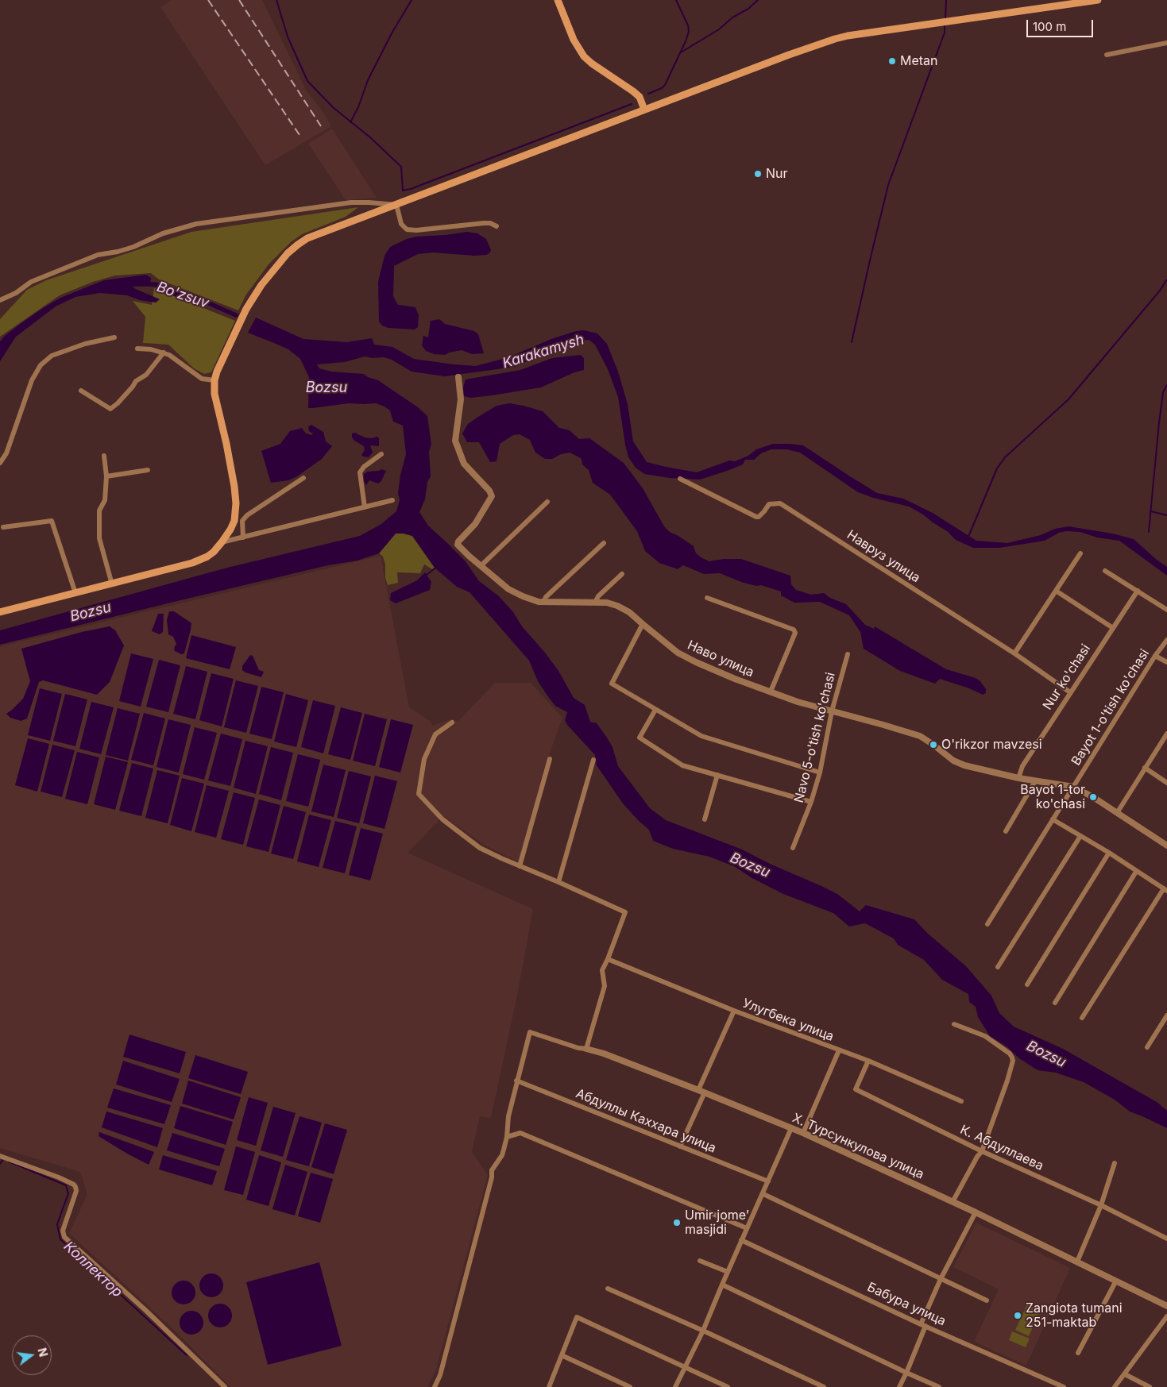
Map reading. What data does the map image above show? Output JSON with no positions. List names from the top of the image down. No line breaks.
{"streets":{"street":["Навруз улица","Наво улица","Nur ko'chasi","Bayot 1-o'tish ko'chasi","Navo 5-o'tish ko'chasi","Улугбека улица","Абдуллы Каххара улица","Х. Турсункулова улица","К. Абдуллаева","Бабура улица"]},"crossings":[["Навруз улица","Nur ko'chasi"],["Наво улица","Nur ko'chasi"],["Наво улица","Bayot 1-o'tish ko'chasi"],["Наво улица","Navo 5-o'tish ko'chasi"],["Улугбека улица","К. Абдуллаева"],["Абдуллы Каххара улица","Х. Турсункулова улица"]],"water":["Bo'zsuv","Karakamysh","Bozsu","Коллектор"],"places":["Metan","Nur","O'rikzor mavzesi","Bayot 1-tor ko'chasi","Umir jome’ masjidi","Zangiota tumani 251-maktab"],"scale_bar":"100 m","north":"right"}
